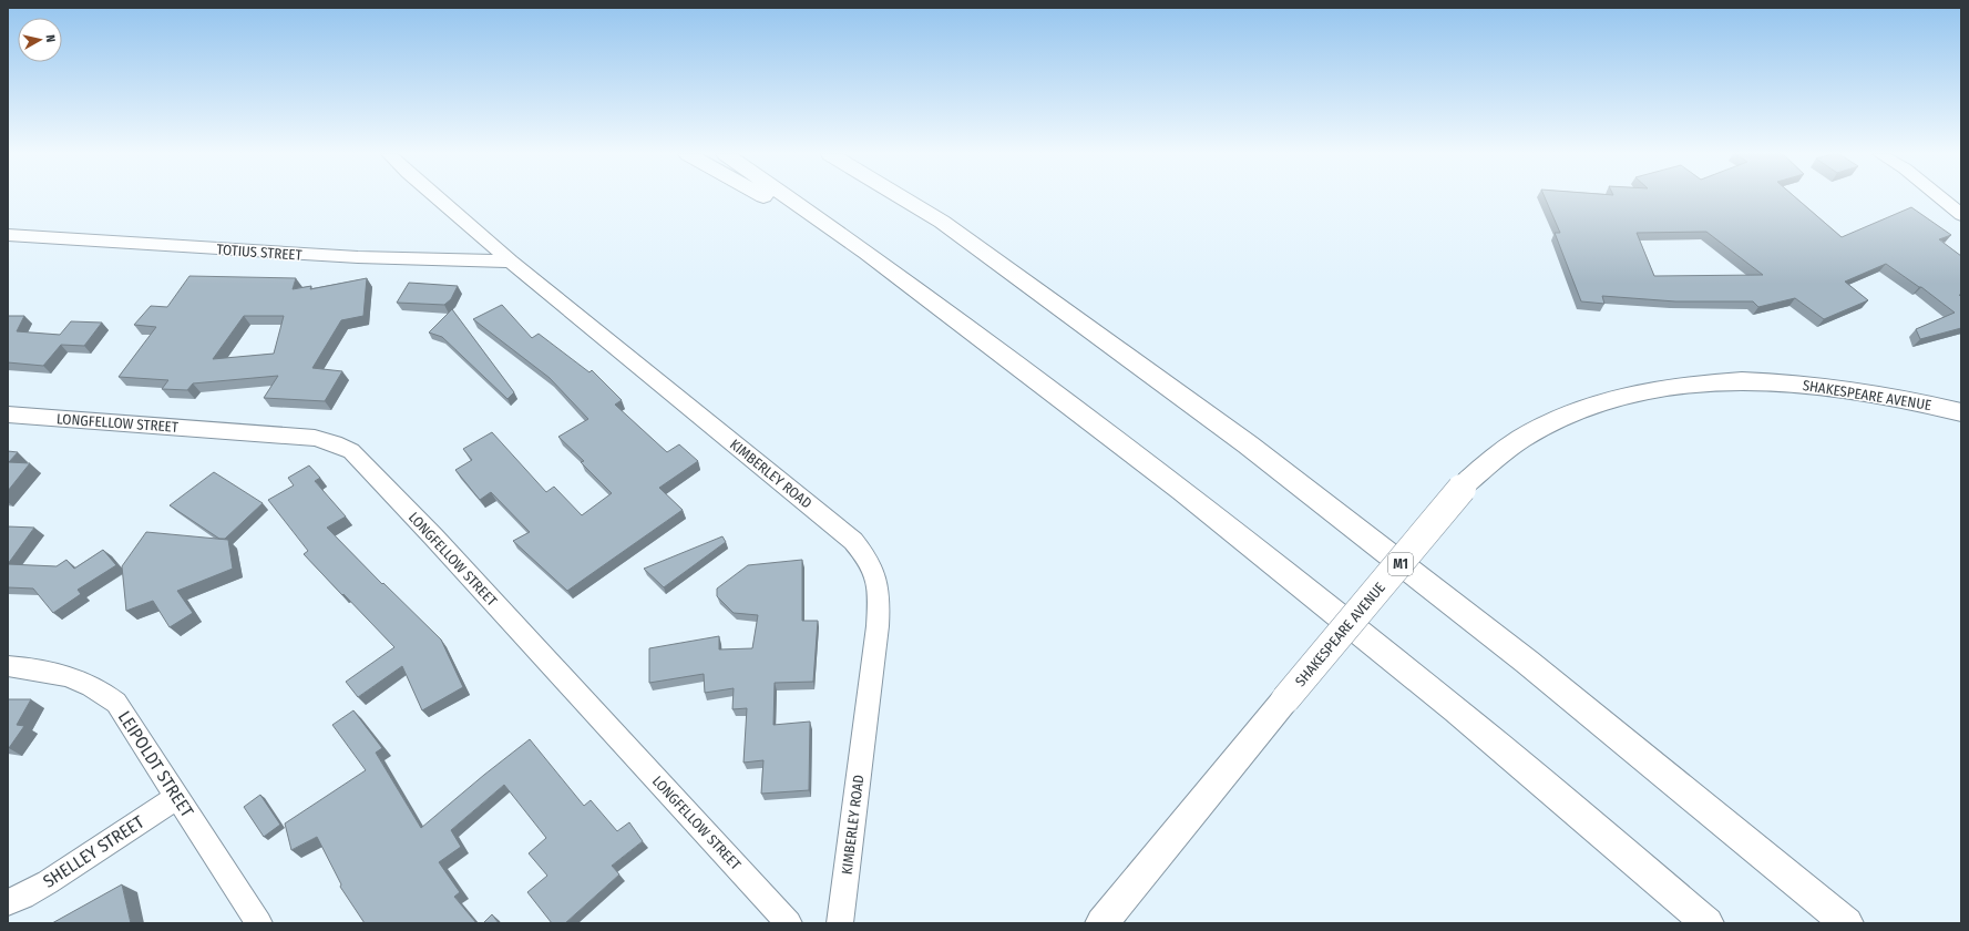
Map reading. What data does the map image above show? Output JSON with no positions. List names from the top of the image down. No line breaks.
{"streets":{"main road":["SHAKESPEARE AVENUE","M1"],"street":["TOTIUS STREET","LONGFELLOW STREET","KIMBERLEY ROAD","LEIPOLDT STREET","SHELLEY STREET"]},"crossings":[["TOTIUS STREET","KIMBERLEY ROAD"],["LEIPOLDT STREET","SHELLEY STREET"]],"north":"right"}
